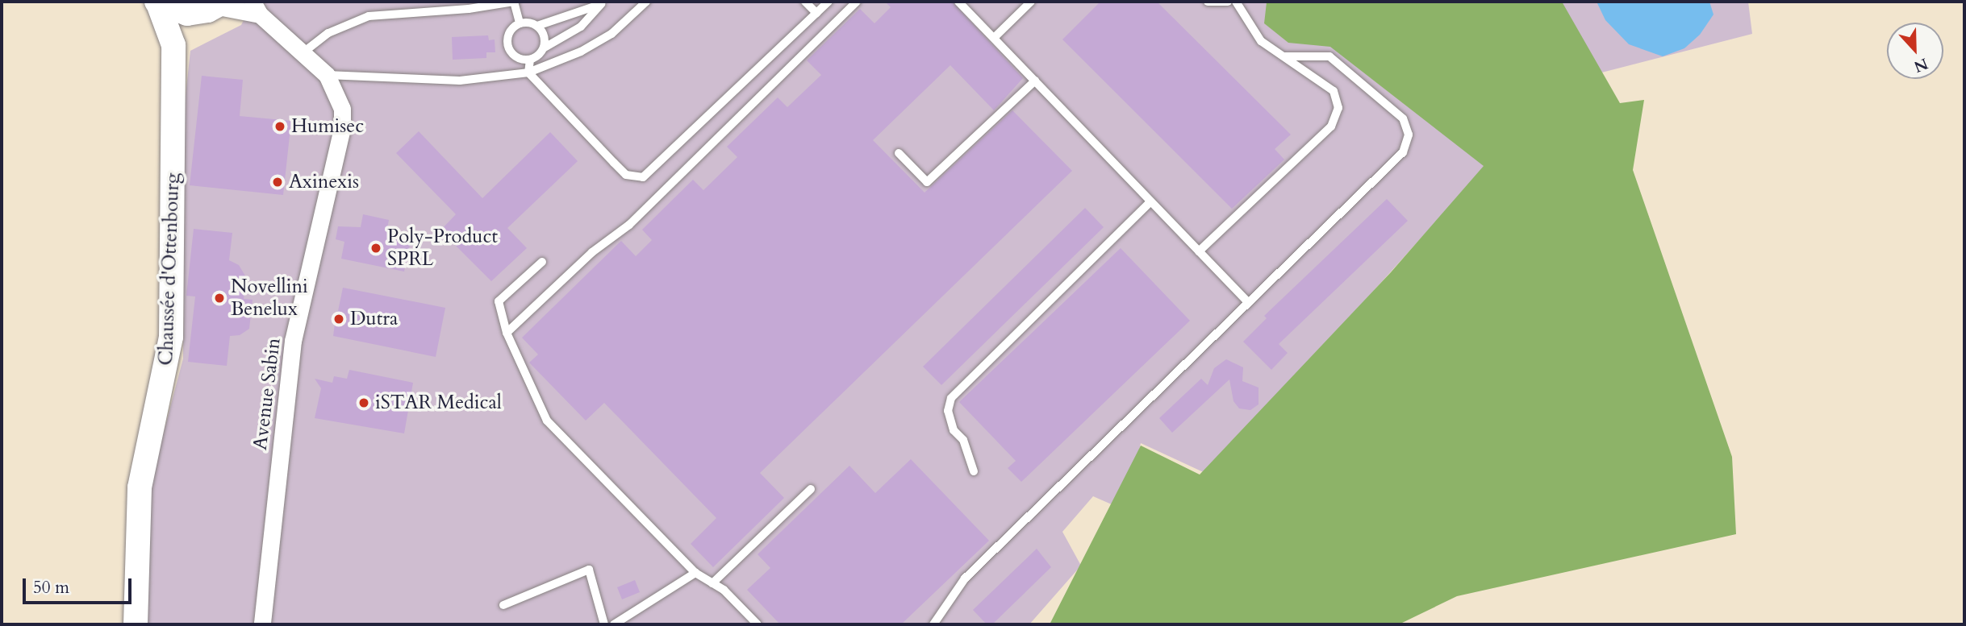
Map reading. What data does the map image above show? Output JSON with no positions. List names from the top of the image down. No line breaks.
{"streets":{"street":["Chaussée d'Ottenbourg","Avenue Sabin"]},"places":["Humisec","Axinexis","Poly-Product SPRL","Novellini Benelux","Dutra","iSTAR Medical"],"scale_bar":"50 m","north":"bottom"}
